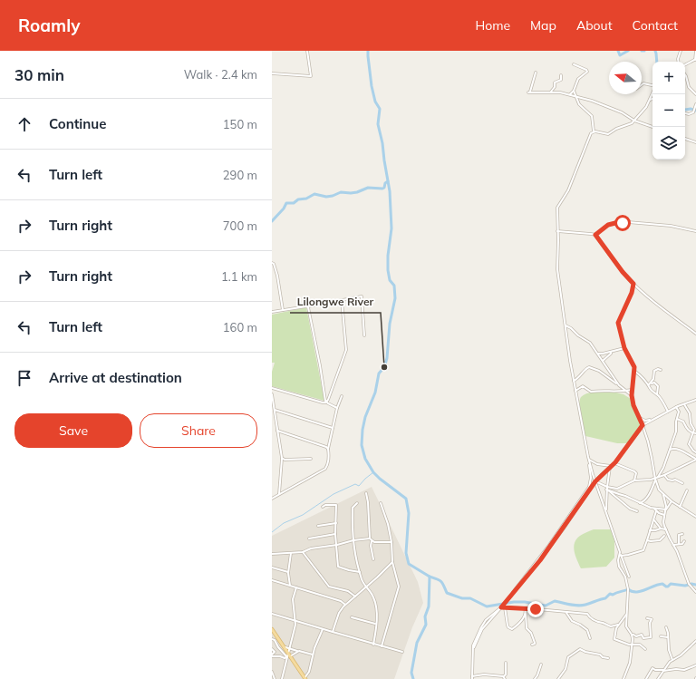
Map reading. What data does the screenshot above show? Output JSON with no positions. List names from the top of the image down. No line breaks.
{"places":["Lilongwe River"],"north":"left","page":{"header":"Roamly","nav":["Home","Map","About","Contact"],"heading":["30 min","Walk · 2.4 km"],"map_buttons":["+","−"],"list":[["Continue","150 m"],["Turn left","290 m"],["Turn right","700 m"],["Turn right","1.1 km"],["Turn left","160 m"],"Arrive at destination"],"buttons":["Save","Share"]}}
